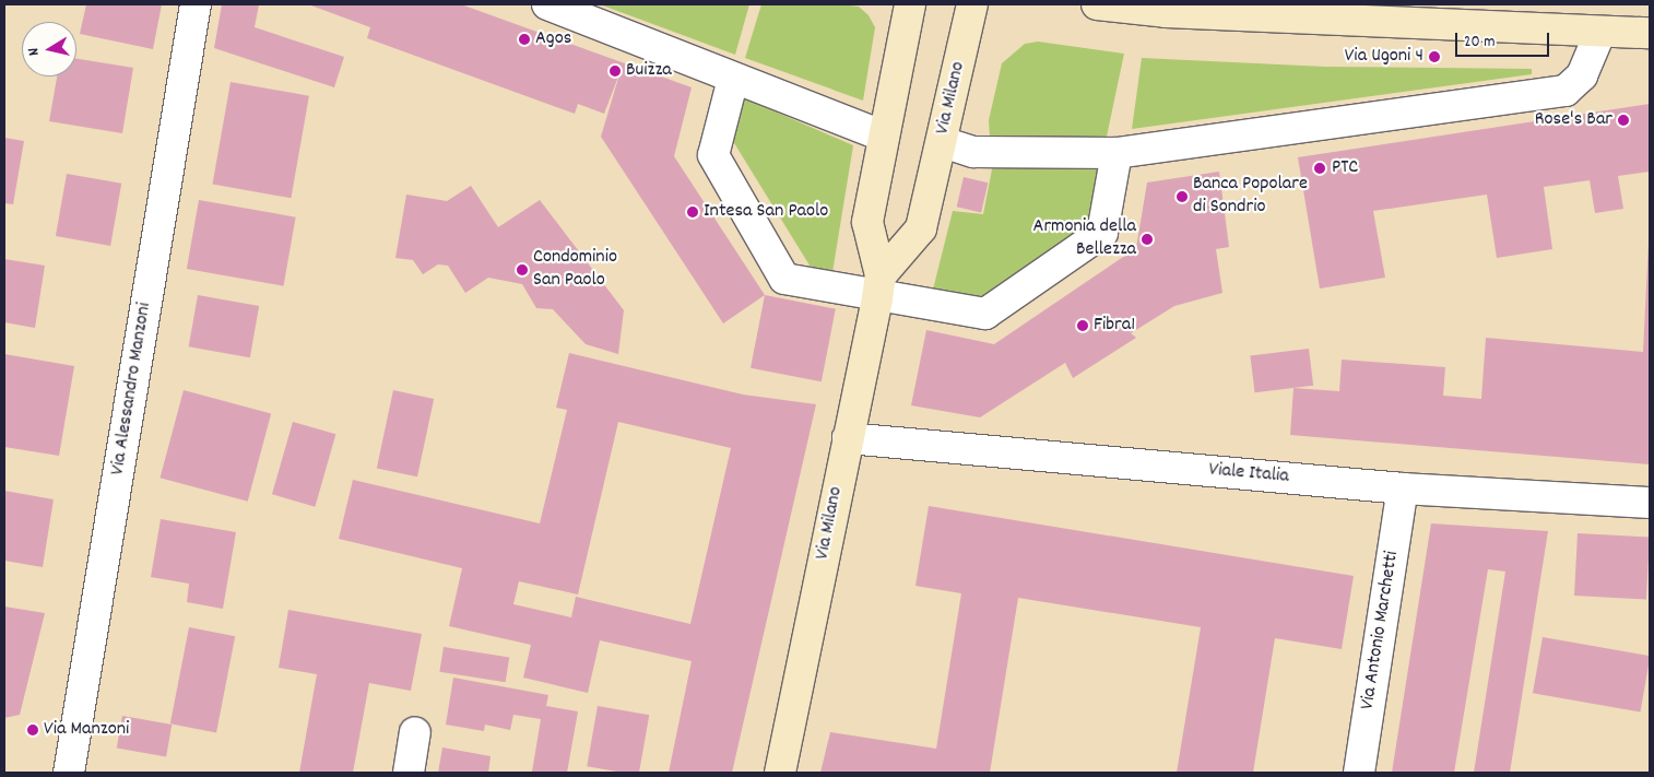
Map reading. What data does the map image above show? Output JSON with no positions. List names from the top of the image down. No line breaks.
{"streets":{"main road":["Via Milano"],"street":["Via Alessandro Manzoni","Viale Italia","Via Antonio Marchetti"]},"crossings":[["Via Milano","Viale Italia"],["Viale Italia","Via Antonio Marchetti"]],"places":["Agos","Via Ugoni 4","Buizza","Rose's Bar","PTC","Banca Popolare di Sondrio","Intesa San Paolo","Armonia della Bellezza","Condominio San Paolo","Fibra1","Via Manzoni"],"scale_bar":"20 m","north":"left"}
